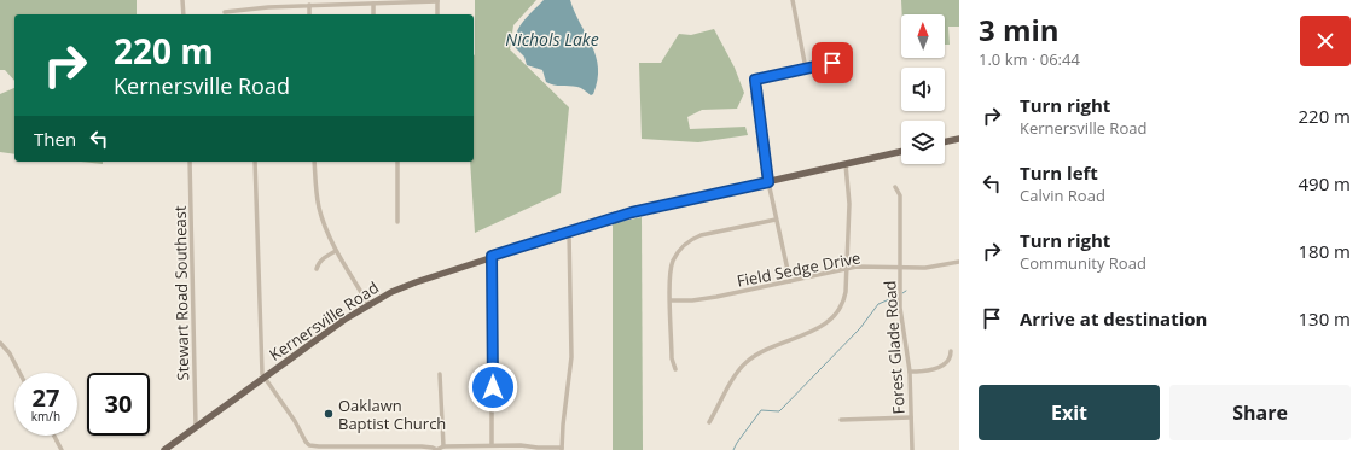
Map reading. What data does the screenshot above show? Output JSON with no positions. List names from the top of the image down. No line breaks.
{"streets":{"main road":["Kernersville Road"],"street":["Field Sedge Drive","Stewart Road Southeast","Forest Glade Road"]},"crossings":[["Field Sedge Drive","Forest Glade Road"],["Stewart Road Southeast","Kernersville Road"]],"water":["Nichols Lake"],"places":["Oaklawn Baptist Church"],"north":"top","page":{"heading":["3 min","1.0 km · 06:44"],"turn":["220 m","Kernersville Road"],"list":[{"name":"Turn right","note":"Kernersville Road","value":"220 m"},{"name":"Turn left","note":"Calvin Road","value":"490 m"},{"name":"Turn right","note":"Community Road","value":"180 m"},{"name":"Arrive at destination","value":"130 m"}],"then":"Then","speed":"27 km/h","limit":"30","buttons":["Exit","Share"]}}
